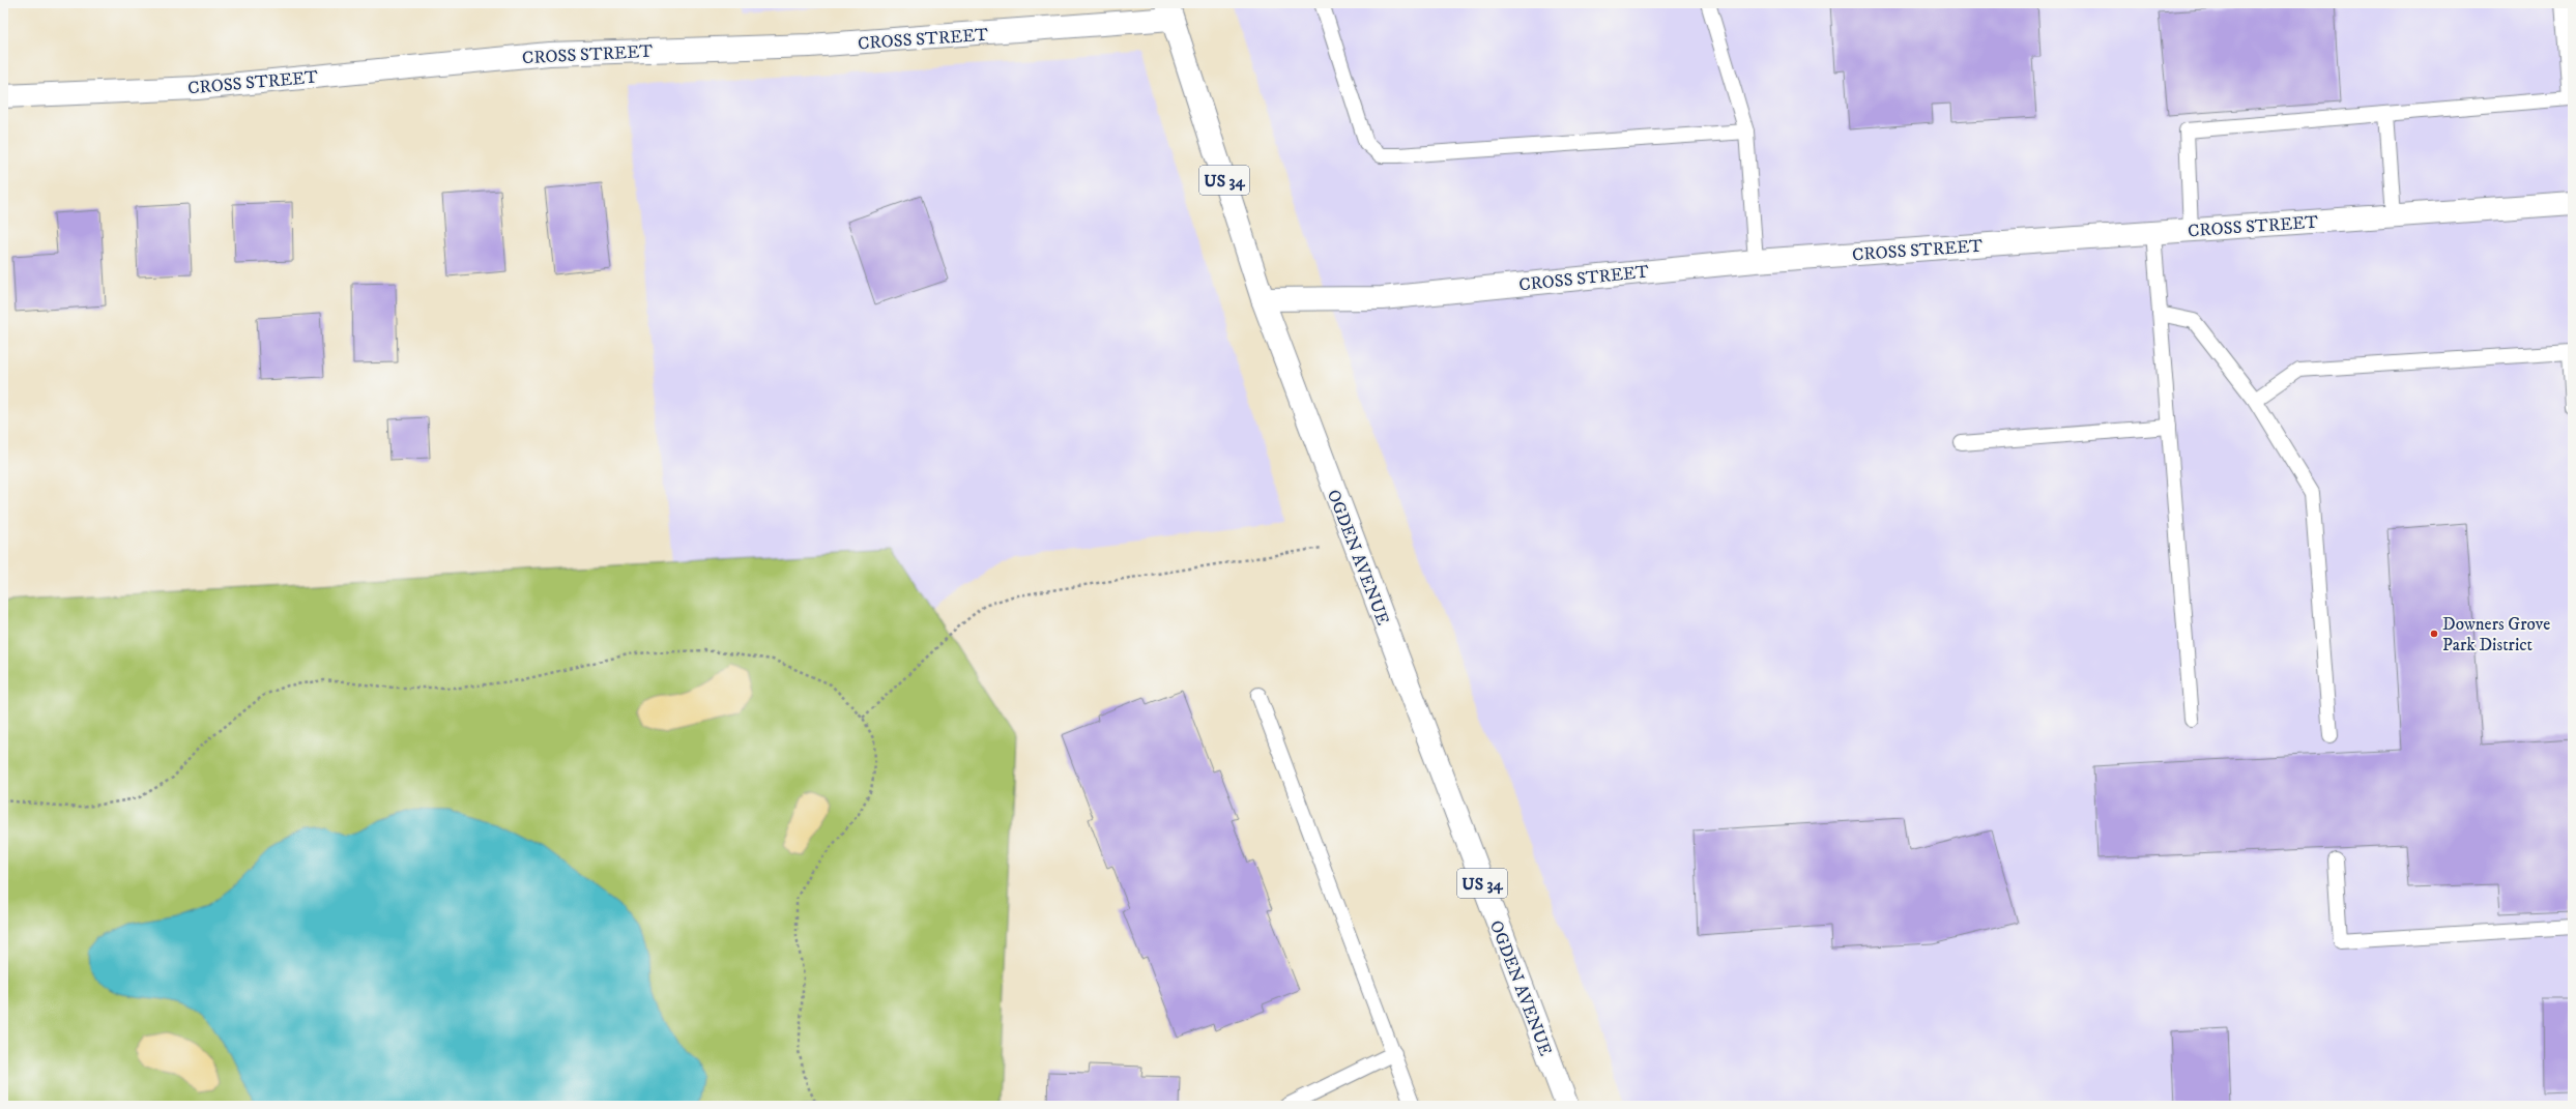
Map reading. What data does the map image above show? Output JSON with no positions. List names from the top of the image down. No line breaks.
{"streets":{"street":["CROSS STREET","US 34","OGDEN AVENUE"]},"crossings":[["CROSS STREET","OGDEN AVENUE"]],"places":["Downers Grove Park District"]}
